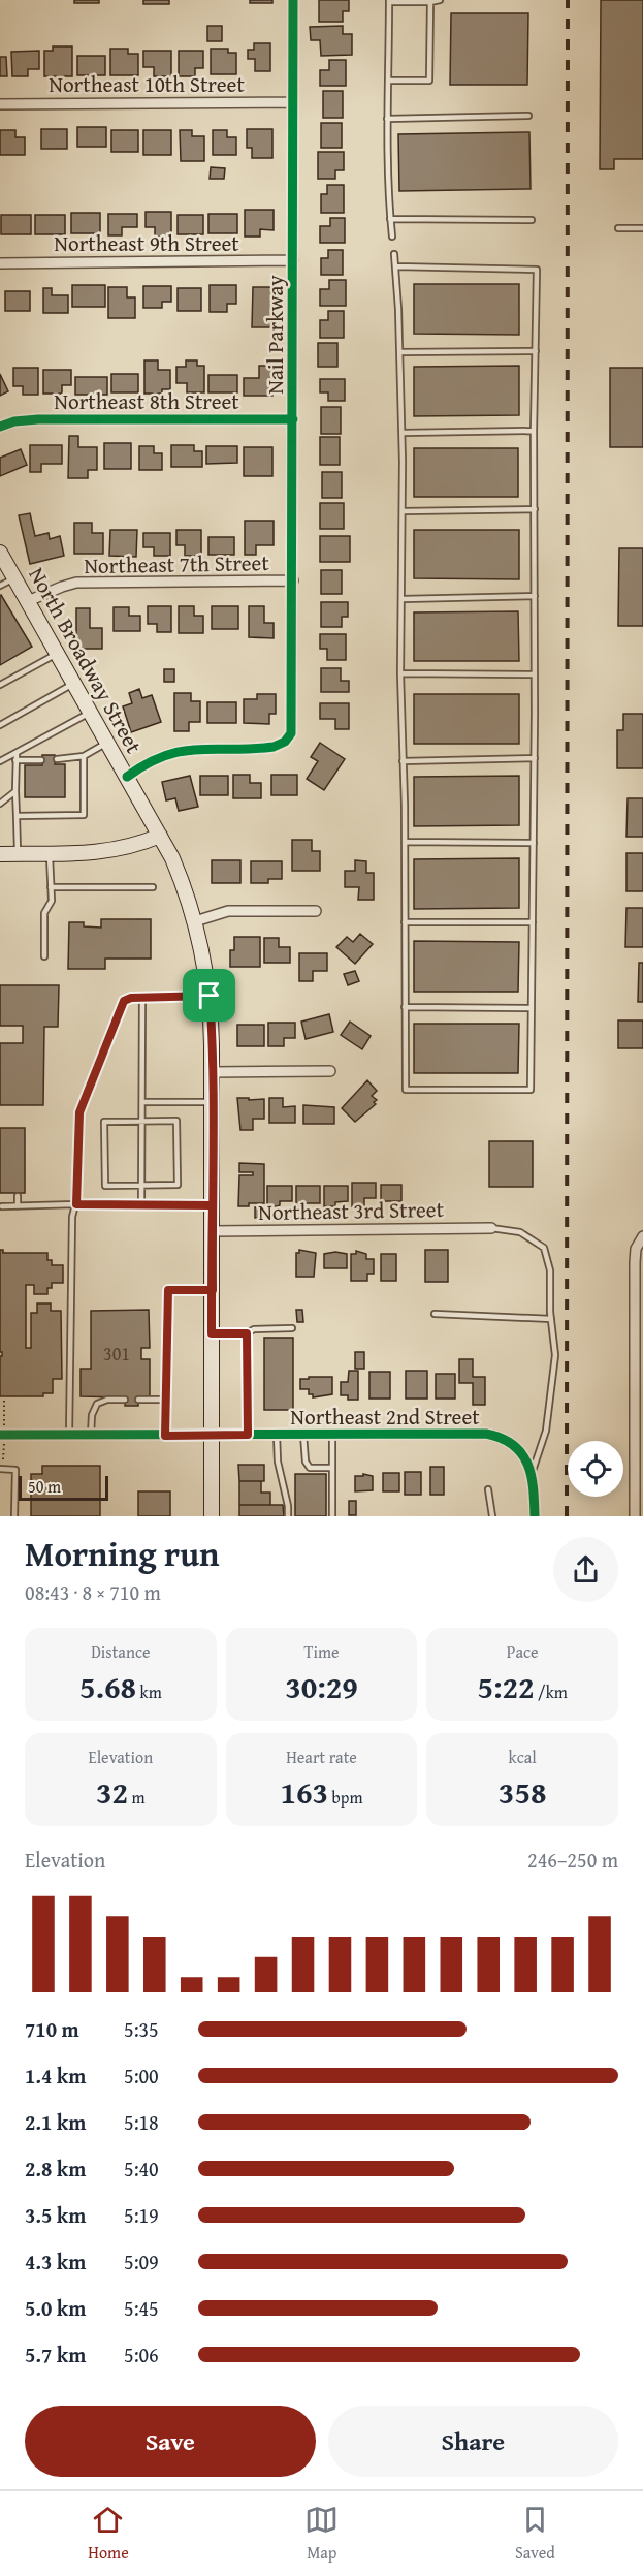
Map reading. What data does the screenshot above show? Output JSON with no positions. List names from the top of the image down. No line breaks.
{"streets":{"main road":["North Broadway Street"],"street":["Northeast 10th Street","Northeast 9th Street","Nail Parkway","Northeast 8th Street","Northeast 7th Street","Northeast 3rd Street","Northeast 2nd Street"]},"crossings":[["Northeast 10th Street","Nail Parkway"],["Northeast 9th Street","Nail Parkway"],["Nail Parkway","Northeast 8th Street"],["Nail Parkway","Northeast 7th Street"],["Nail Parkway","North Broadway Street"],["Northeast 7th Street","North Broadway Street"],["North Broadway Street","Northeast 3rd Street"],["North Broadway Street","Northeast 2nd Street"]],"house_numbers":["301"],"scale_bar":"50 m","page":{"scale":"50 m","heading":["Morning run","08:43 · 8 × 710 m"],"stats":[["Distance","5.68 km"],["Time","30:29"],["Pace","5:22 /km"],["Elevation","32 m"],["Heart rate","163 bpm"],["kcal","358"]],"chart":["Elevation","246–250 m"],"list":[{"name":"710 m","note":"5:35"},{"name":"1.4 km","note":"5:00"},{"name":"2.1 km","note":"5:18"},{"name":"2.8 km","note":"5:40"},{"name":"3.5 km","note":"5:19"},{"name":"4.3 km","note":"5:09"},{"name":"5.0 km","note":"5:45"},{"name":"5.7 km","note":"5:06"}],"buttons":["Save","Share"],"tabs":["Home","Map","Saved"]}}
